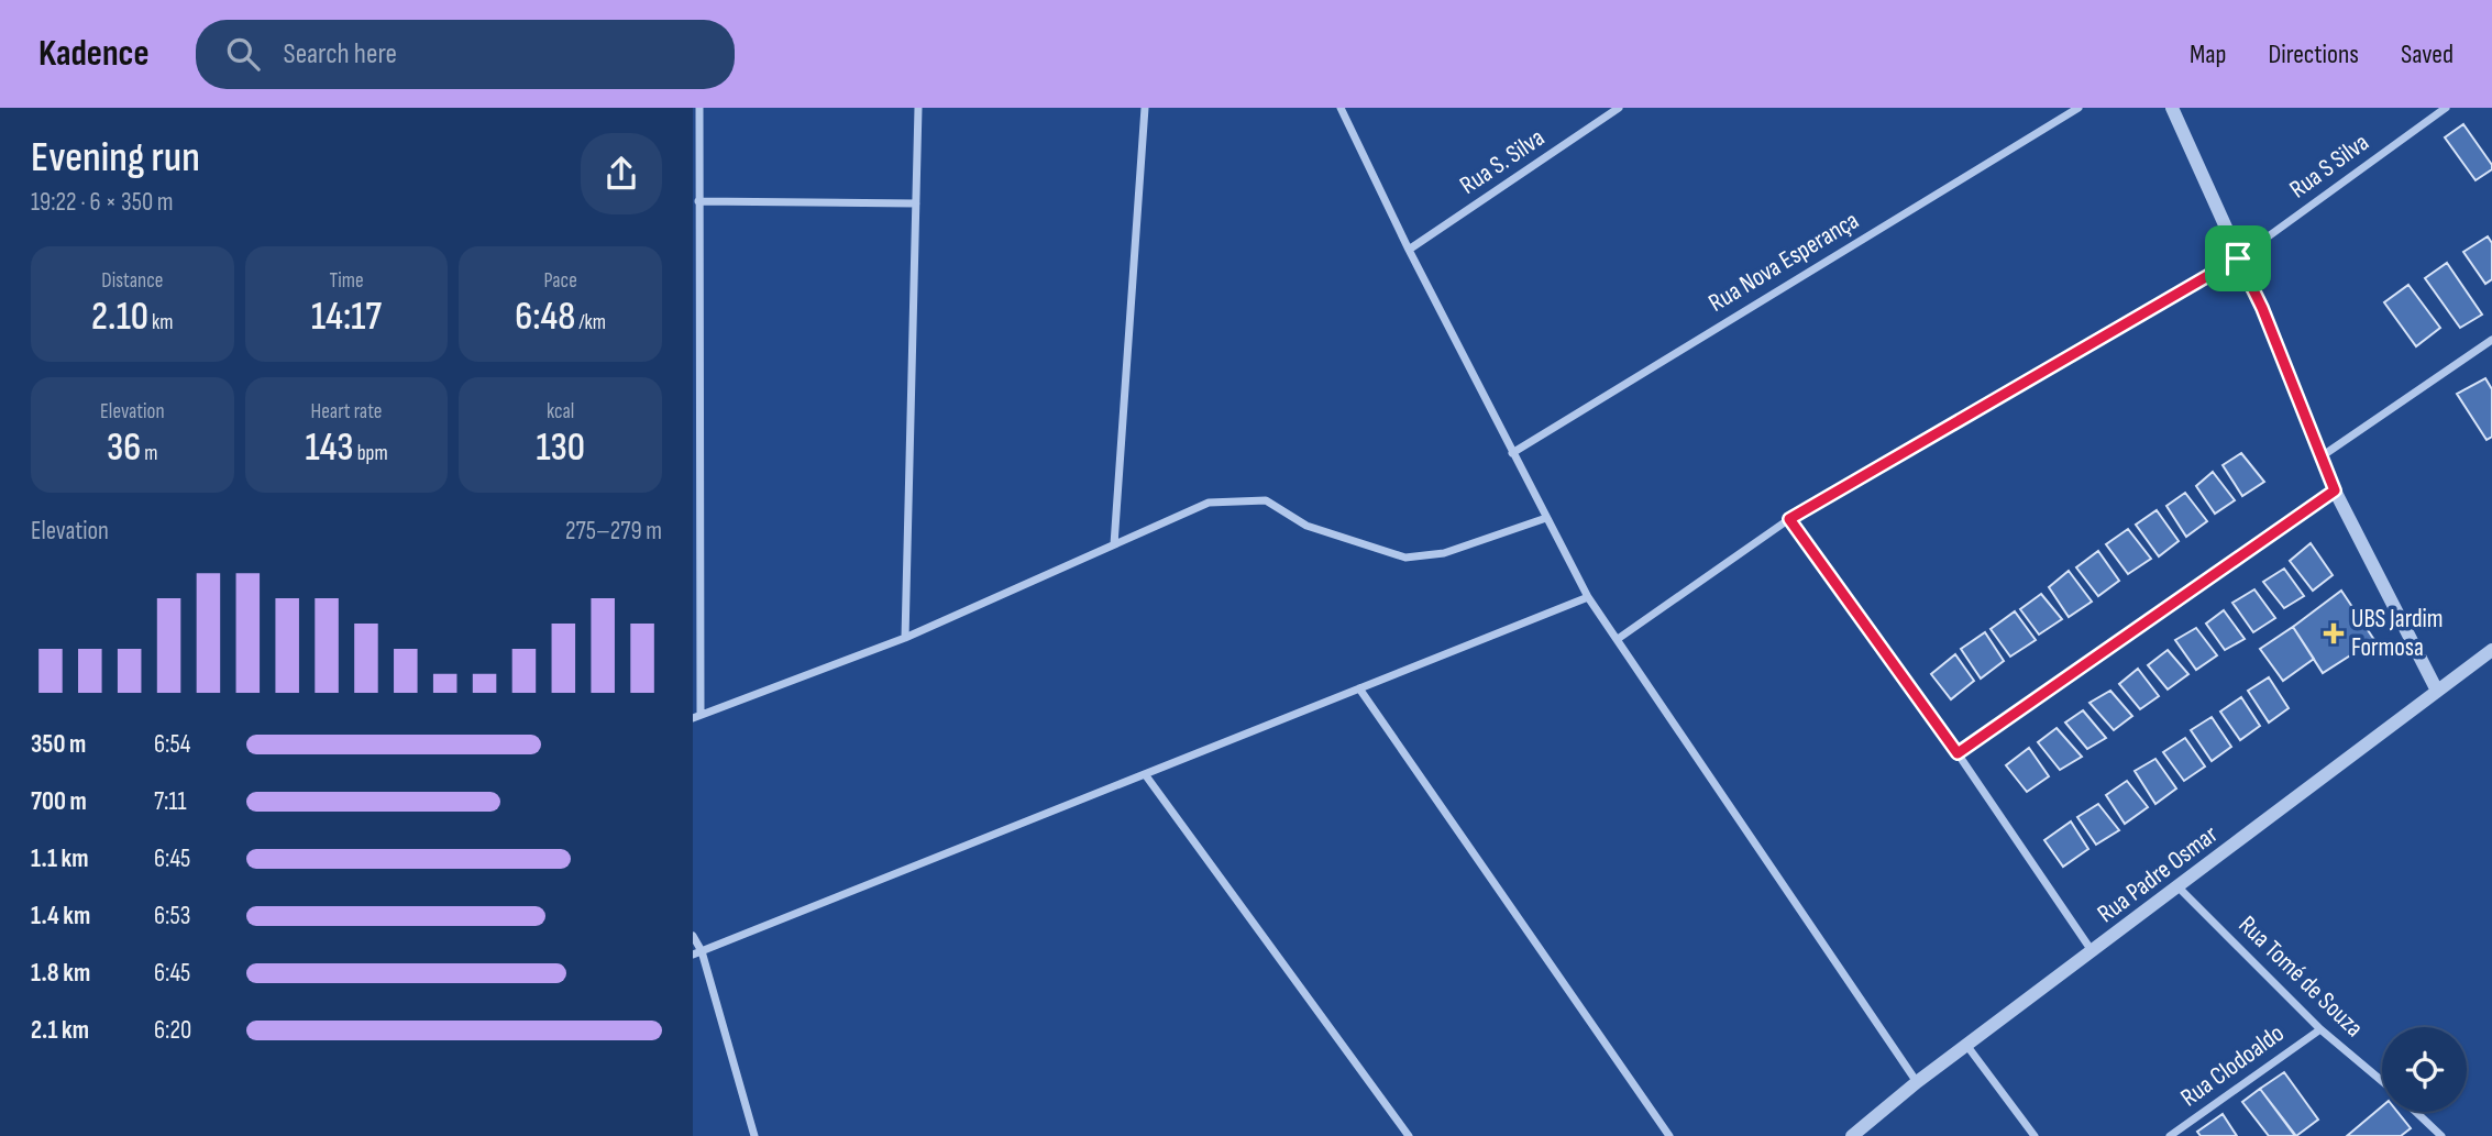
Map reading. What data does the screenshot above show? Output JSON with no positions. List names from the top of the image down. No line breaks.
{"streets":{"street":["Rua S. Silva","Rua S Silva","Rua Nova Esperança","Rua Padre Osmar","Rua Tomé de Souza","Rua Clodoaldo"]},"crossings":[["Rua Padre Osmar","Rua Tomé de Souza"],["Rua Tomé de Souza","Rua Clodoaldo"]],"places":{"health":["UBS Jardim Formosa"]},"page":{"header":"Kadence","search":"Search here","nav":["Map","Directions","Saved"],"heading":["Evening run","19:22 · 6 × 350 m"],"stats":[["Distance","2.10 km"],["Time","14:17"],["Pace","6:48 /km"],["Elevation","36 m"],["Heart rate","143 bpm"],["kcal","130"]],"chart":["Elevation","275–279 m"],"list":[{"name":"350 m","note":"6:54"},{"name":"700 m","note":"7:11"},{"name":"1.1 km","note":"6:45"},{"name":"1.4 km","note":"6:53"},{"name":"1.8 km","note":"6:45"},{"name":"2.1 km","note":"6:20"}]}}
